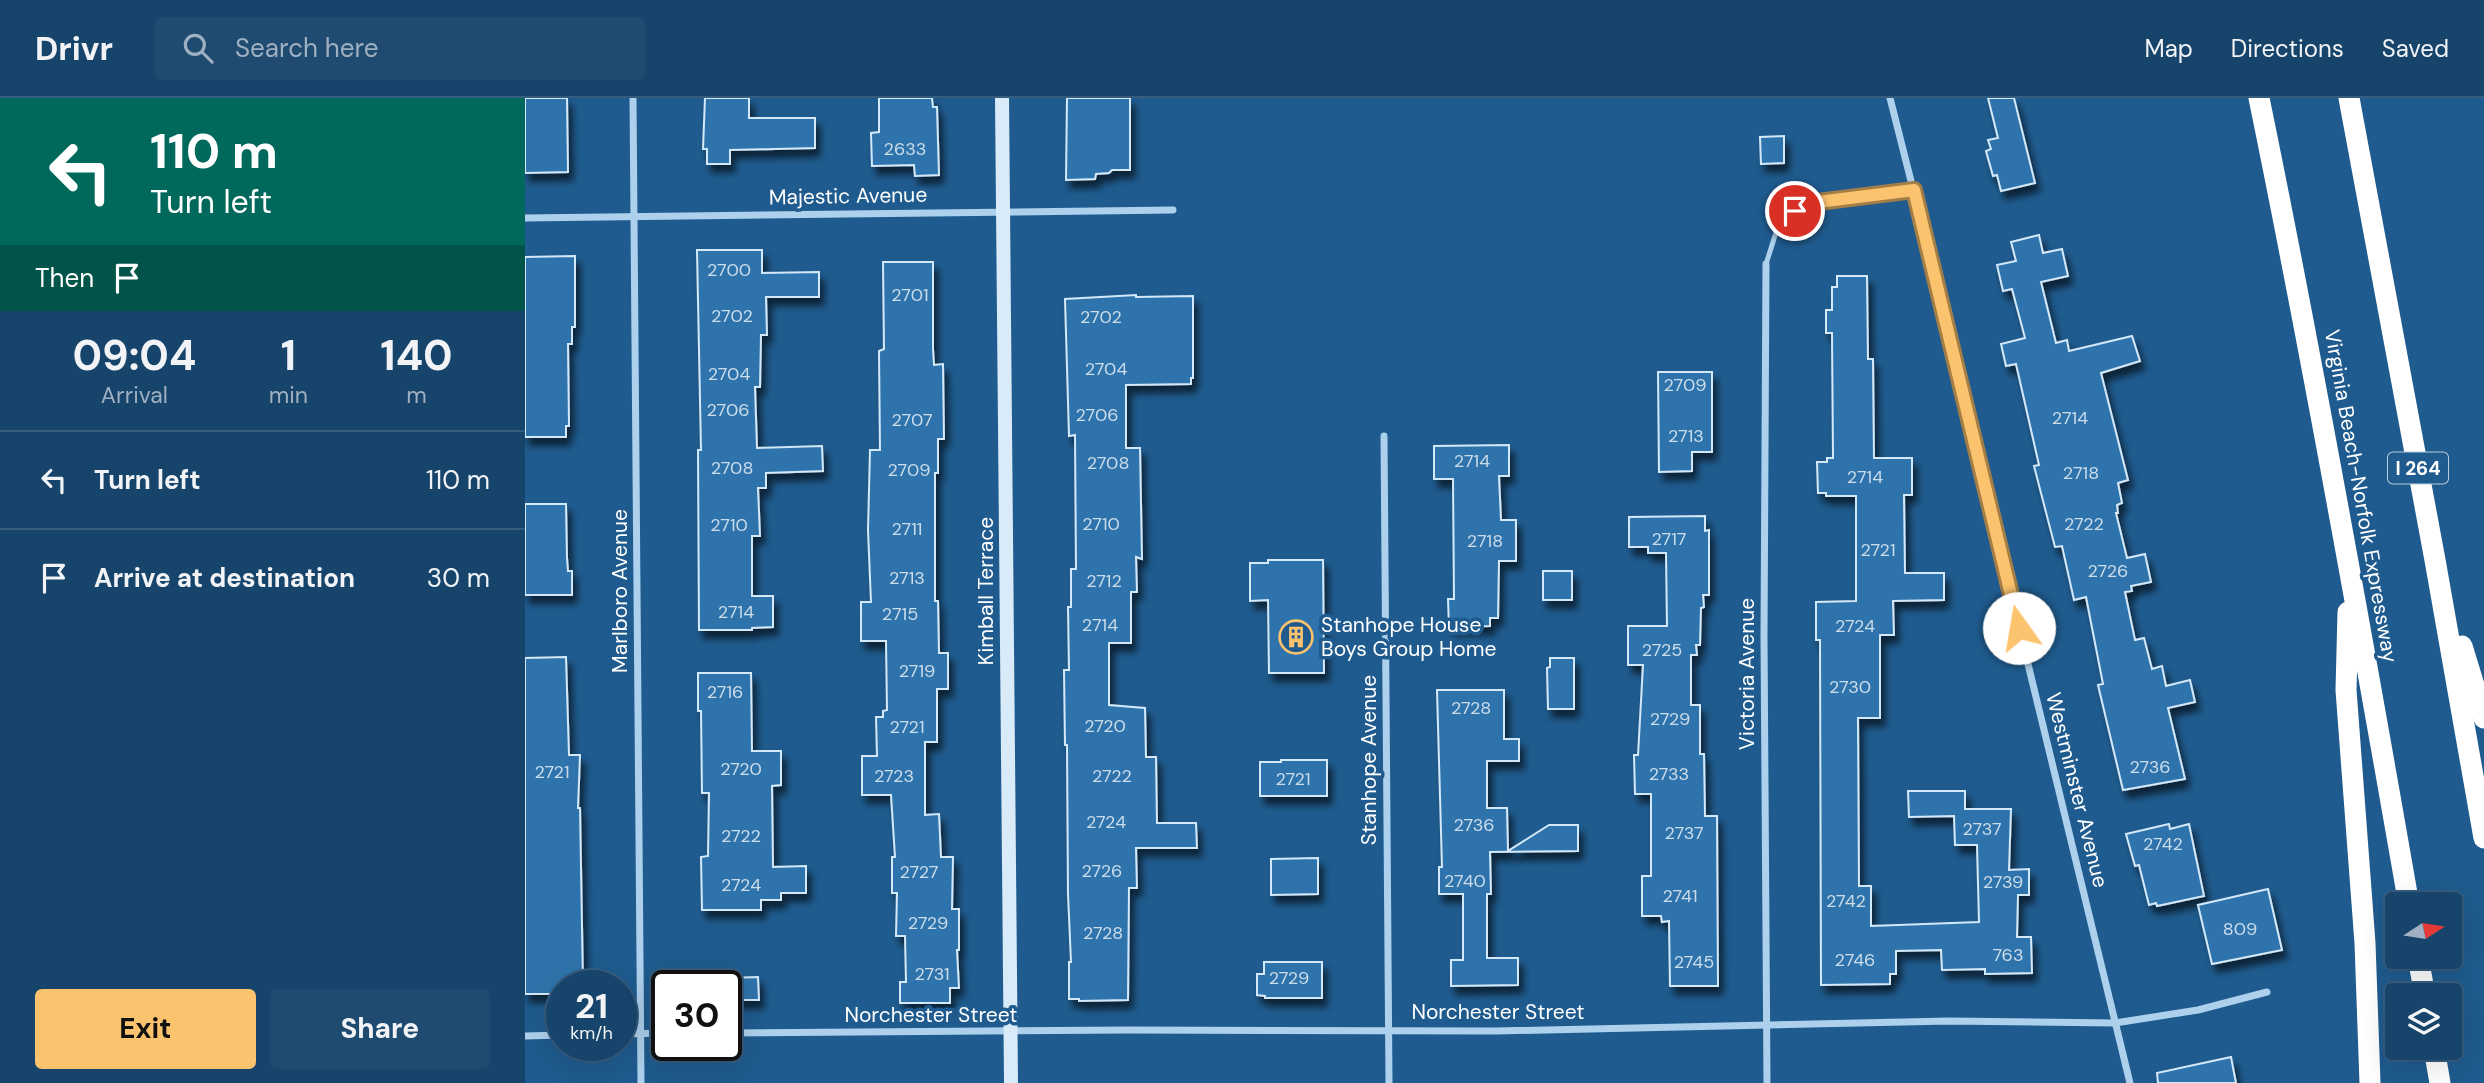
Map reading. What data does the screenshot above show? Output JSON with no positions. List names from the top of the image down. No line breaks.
{"streets":{"highway":["I 264","Virginia Beach-Norfolk Expressway"],"street":["Majestic Avenue","Marlboro Avenue","Kimball Terrace","Victoria Avenue","Stanhope Avenue","Westminster Avenue","Norchester Street"]},"crossings":[["Majestic Avenue","Marlboro Avenue"],["Majestic Avenue","Kimball Terrace"],["Kimball Terrace","Norchester Street"],["Victoria Avenue","Norchester Street"],["Stanhope Avenue","Norchester Street"],["Westminster Avenue","Norchester Street"]],"places":{"building":["Stanhope House Boys Group Home"]},"house_numbers":["2633","2700","2701","2702","2702","2704","2704","2709","2706","2706","2714","2707","2713","2714","2708","2708","2709","2718","2714","2710","2722","2710","2711","2717","2718","2721","2726","2713","2712","2714","2715","2714","2724","2725","2719","2730","2716","2728","2729","2720","2721","2736","2720","2721","2733","2723","2722","2721","2724","2736","2737","2737","2722","2742","2726","2727","2740","2739","2724","2741","2742","2729","809","2728","763","2746","2745","2731","2729"],"north":"right","page":{"header":"Drivr","search":"Search here","nav":["Map","Directions","Saved"],"turn":["110 m","Turn left"],"then":"Then","eta":["09:04","Arrival","1","min","140","m"],"list":[{"name":"Turn left","value":"110 m"},{"name":"Arrive at destination","value":"30 m"}],"speed":"21 km/h","limit":"30","buttons":["Exit","Share"]}}
